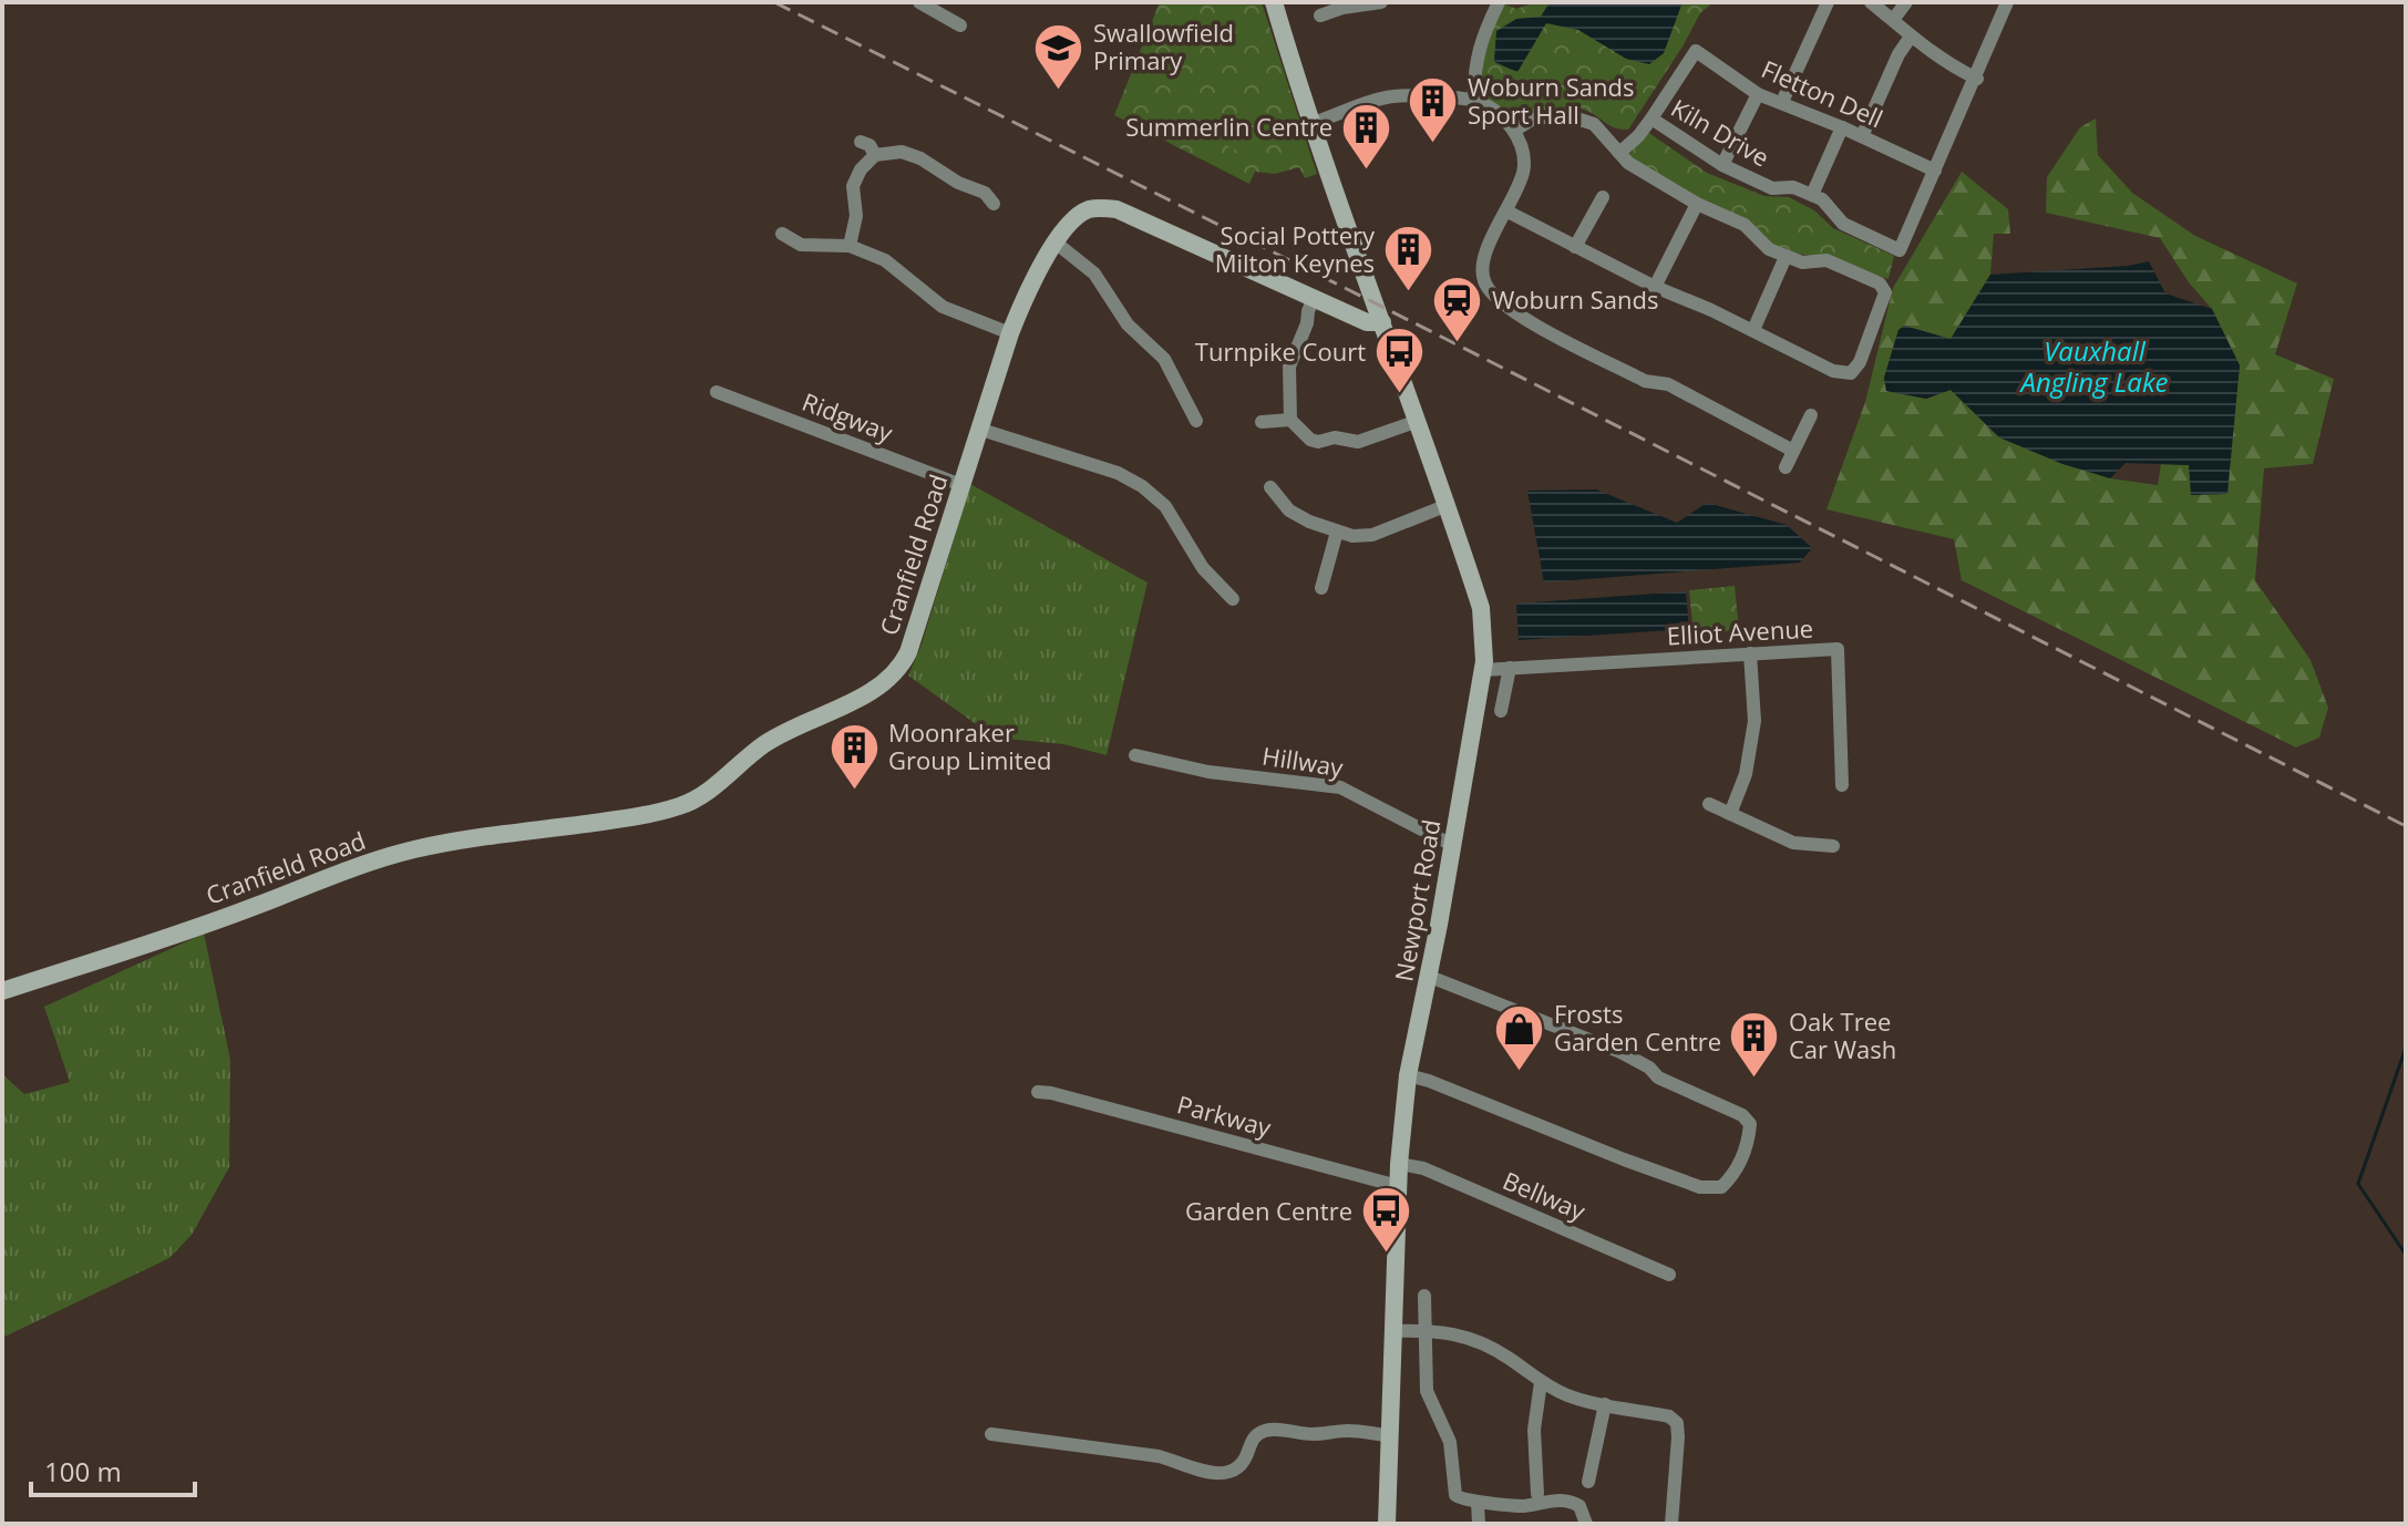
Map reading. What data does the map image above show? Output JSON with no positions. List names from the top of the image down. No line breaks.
{"streets":{"street":["Fletton Dell","Kiln Drive","Ridgway","Cranfield Road","Elliot Avenue","Hillway","Newport Road","Parkway","Bellway"]},"crossings":[["Fletton Dell","Kiln Drive"],["Ridgway","Cranfield Road"],["Cranfield Road","Newport Road"],["Elliot Avenue","Newport Road"],["Hillway","Newport Road"],["Newport Road","Parkway"],["Newport Road","Bellway"]],"water":["Vauxhall Angling Lake"],"places":{"school or university":["Swallowfield Primary"],"building":["Woburn Sands Sport Hall","Summerlin Centre","Social Pottery Milton Keynes","Moonraker Group Limited","Oak Tree Car Wash"],"station":["Woburn Sands"],"bus stop":["Turnpike Court","Garden Centre"],"shop":["Frosts Garden Centre"]},"scale_bar":"100 m"}
